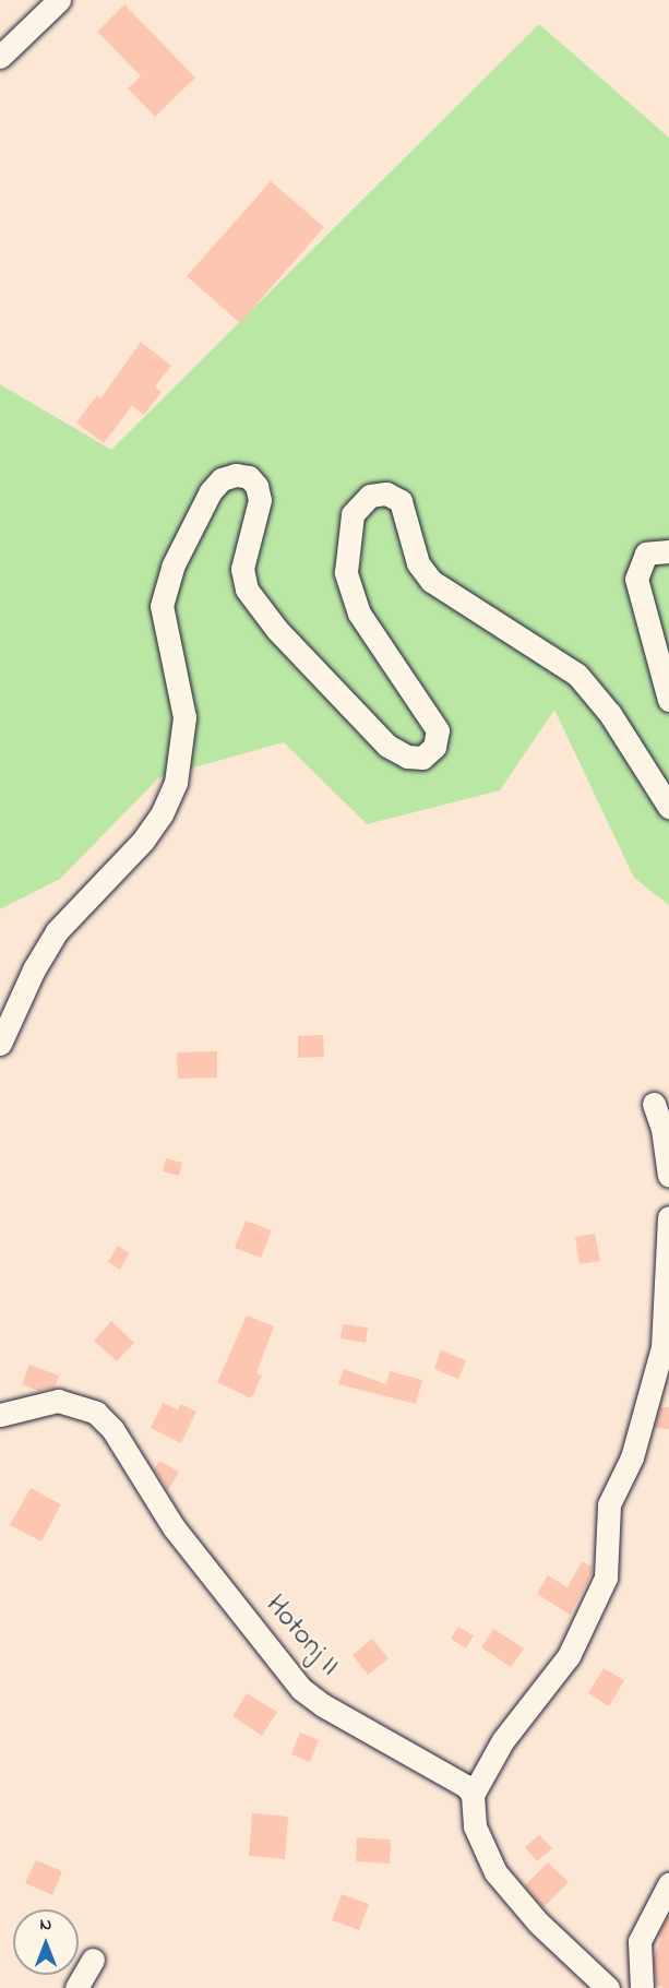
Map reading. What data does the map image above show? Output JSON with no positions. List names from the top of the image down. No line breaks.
{"streets":{"street":["Hotonj II"]},"north":"top"}
